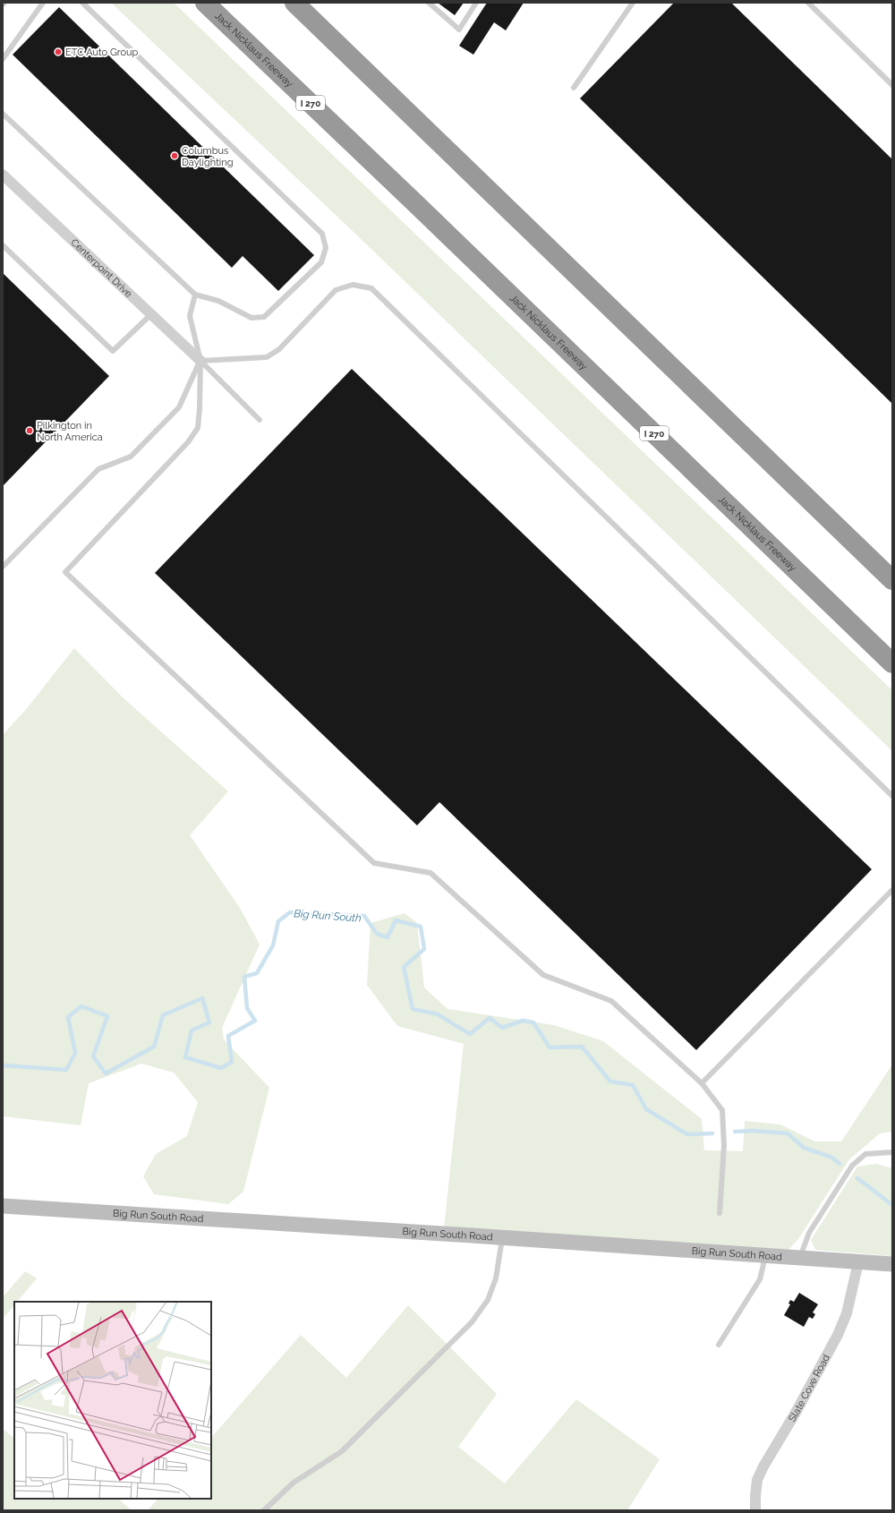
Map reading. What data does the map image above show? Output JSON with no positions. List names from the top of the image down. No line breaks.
{"streets":{"highway":["Jack Nicklaus Freeway","I 270"],"street":["Centerpoint Drive","Big Run South Road","Slate Cove Road"]},"crossings":[["Big Run South Road","Slate Cove Road"]],"water":["Big Run South"],"places":["ETC Auto Group","Columbus Daylighting","Pilkington in North America"]}
